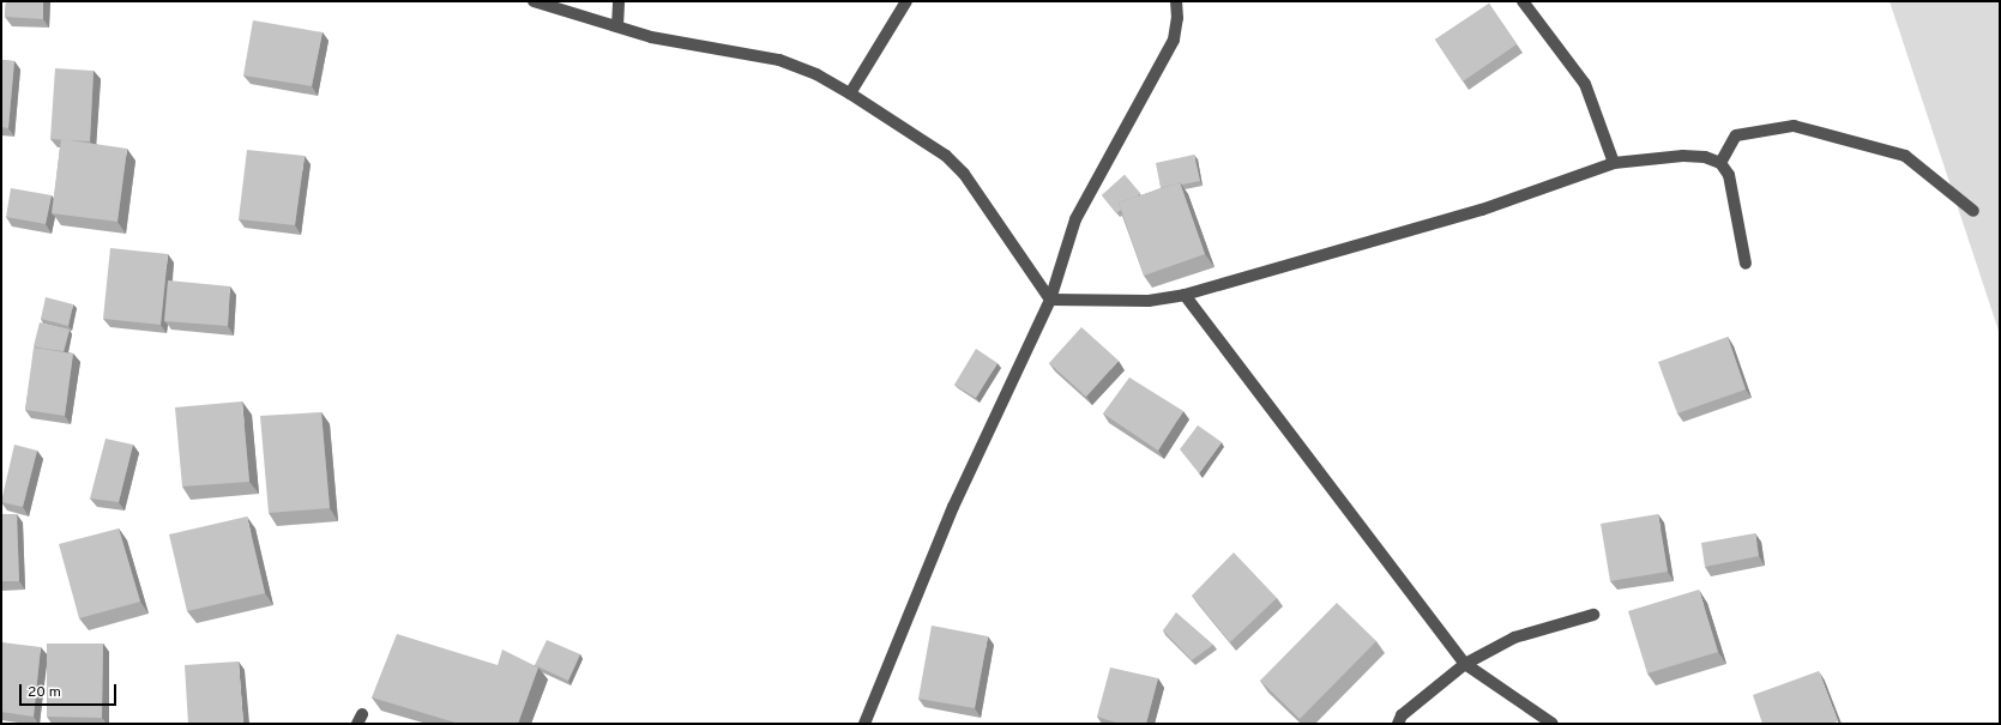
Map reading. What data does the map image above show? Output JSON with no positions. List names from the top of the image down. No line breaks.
{"scale_bar":"20 m"}
